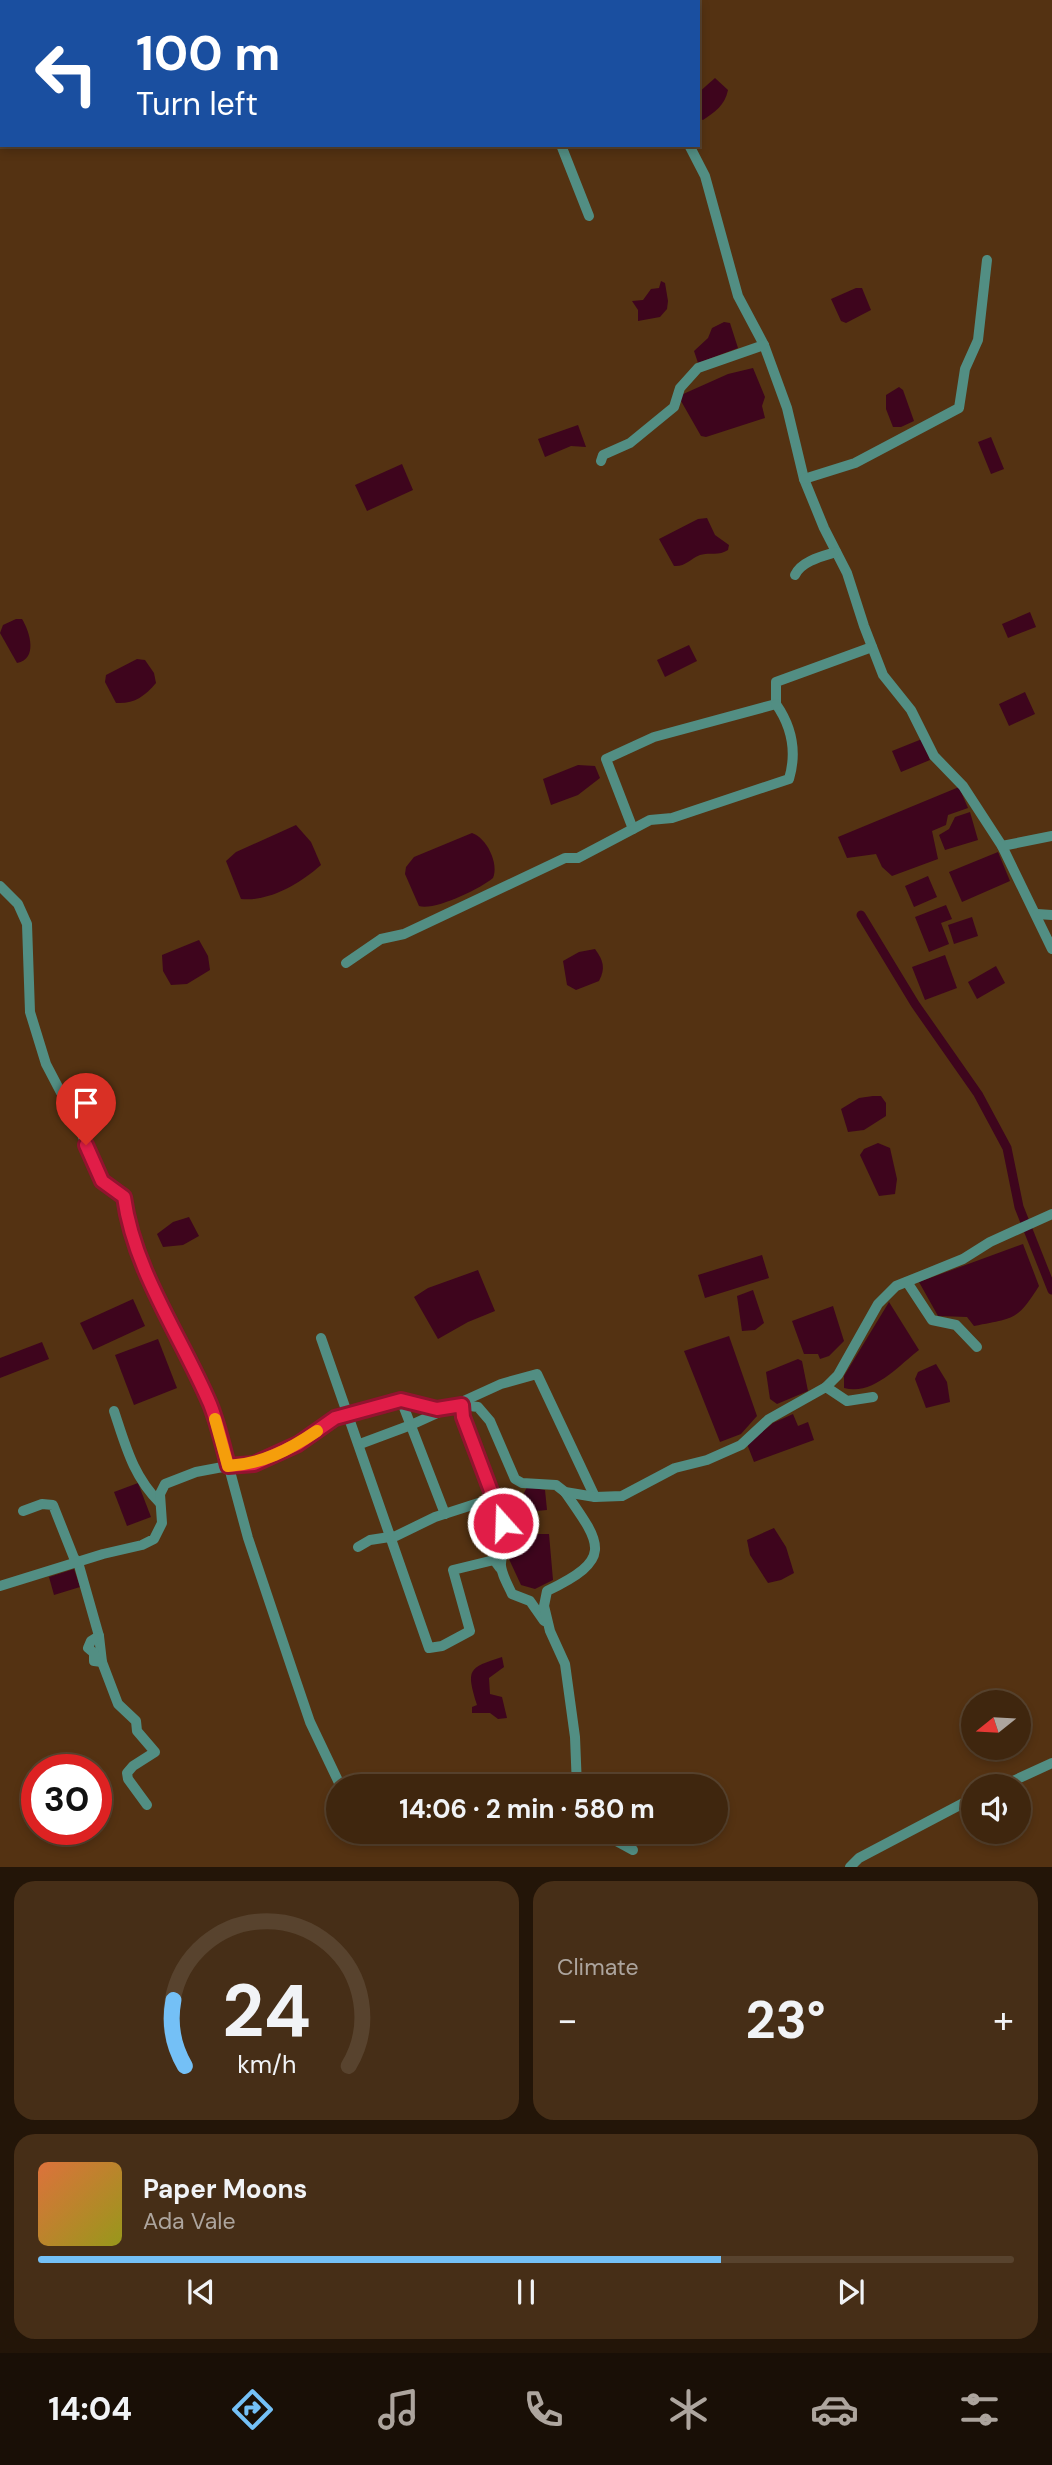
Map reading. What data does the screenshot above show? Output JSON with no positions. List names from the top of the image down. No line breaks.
{"north":"left","page":{"turn":["100 m","Turn left"],"limit":"30","trip":"14:06 · 2 min · 580 m","tile":"Climate","heat":["−","23°","+"],"song":["Paper Moons","Ada Vale"],"tabs":"14:04","gauge":["24","km/h"]}}
